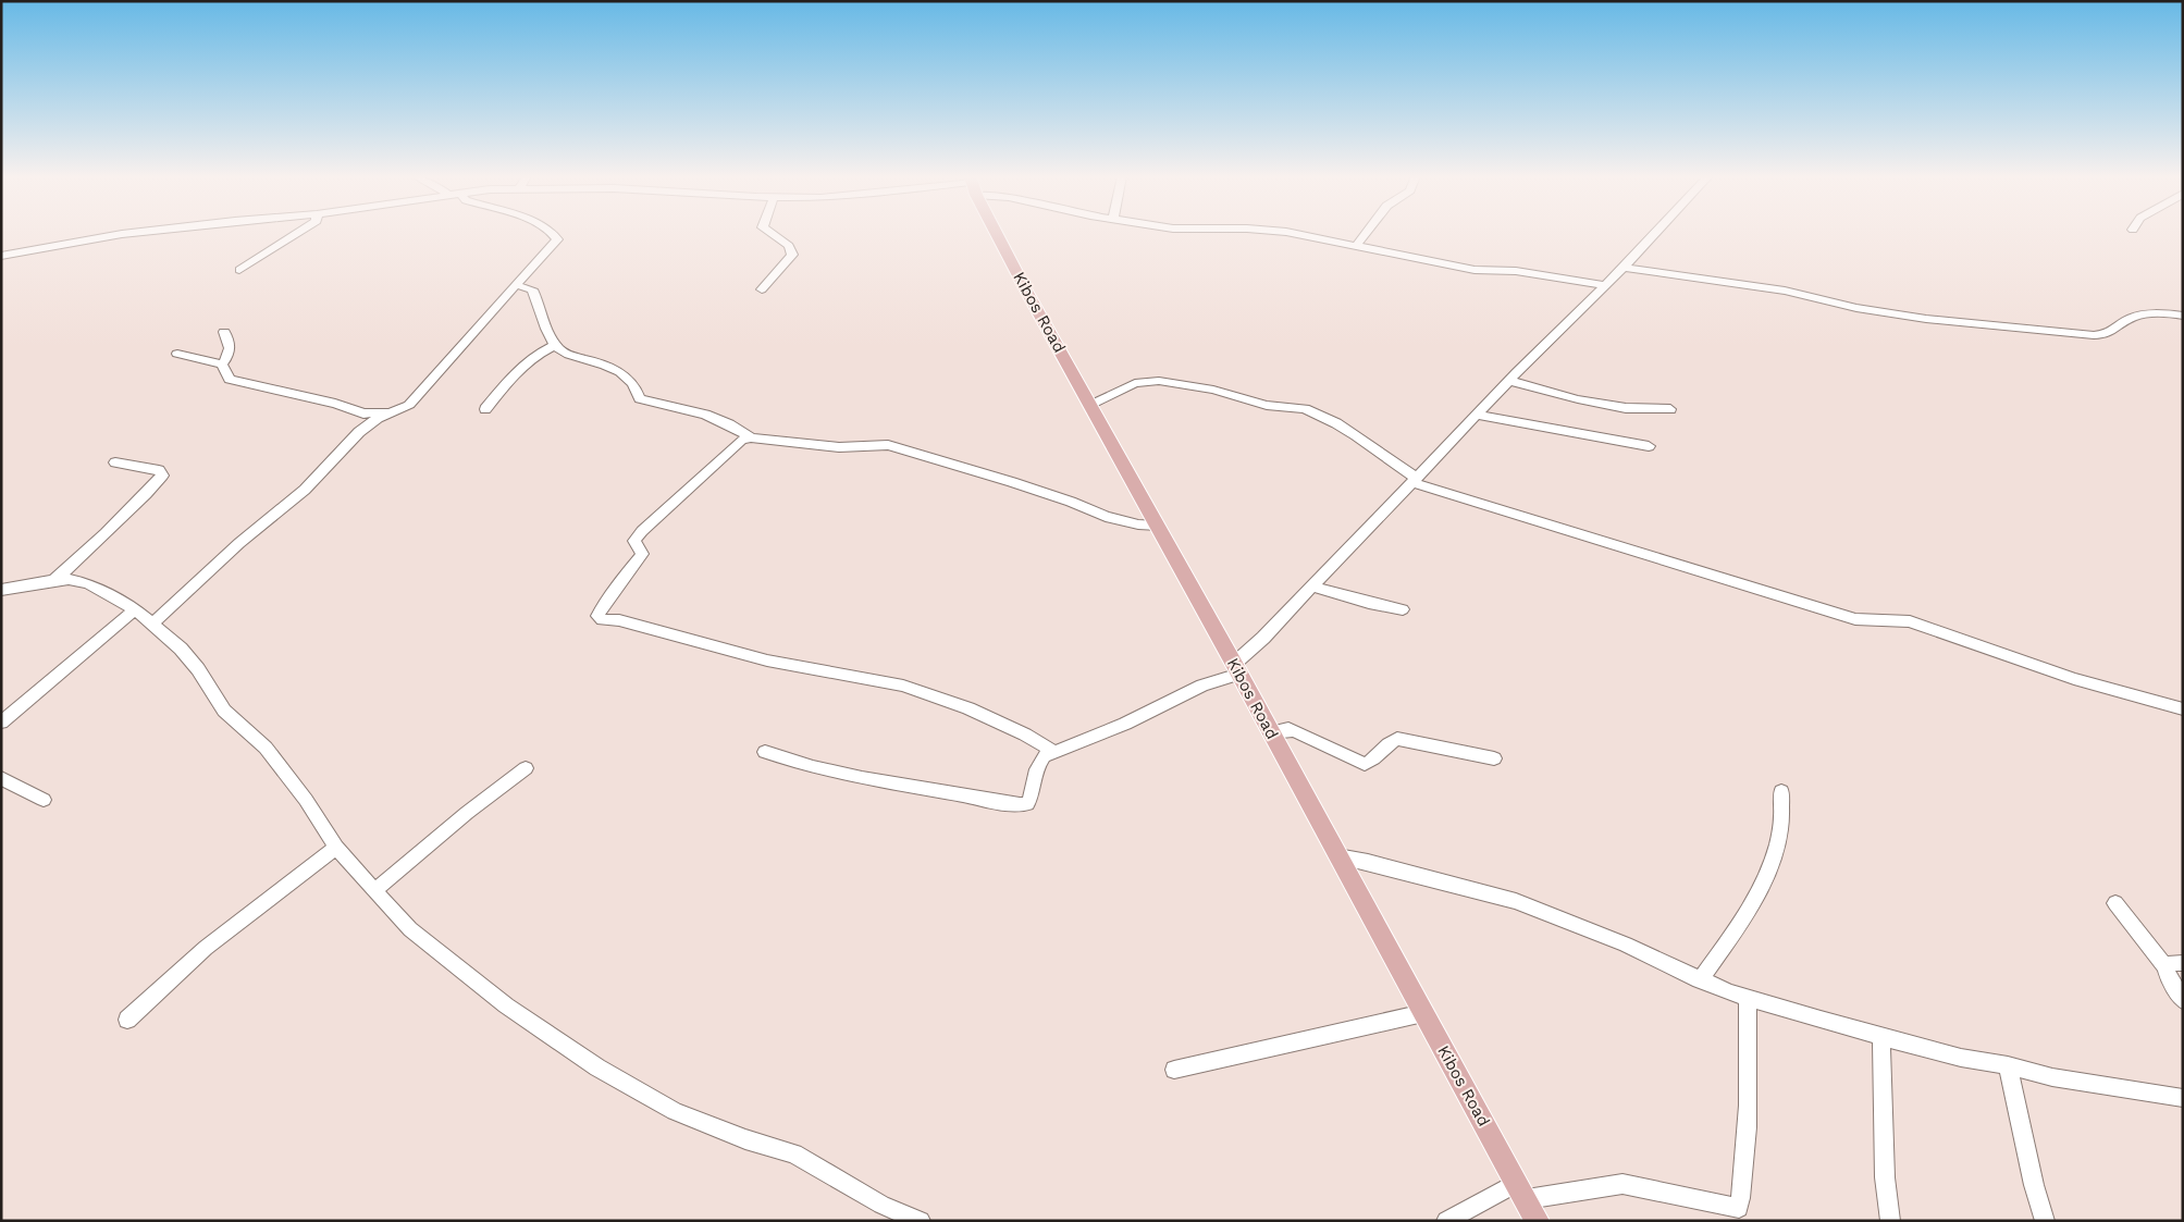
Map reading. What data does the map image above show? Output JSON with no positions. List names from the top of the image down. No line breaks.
{"streets":{"main road":["Kibos Road"]}}
